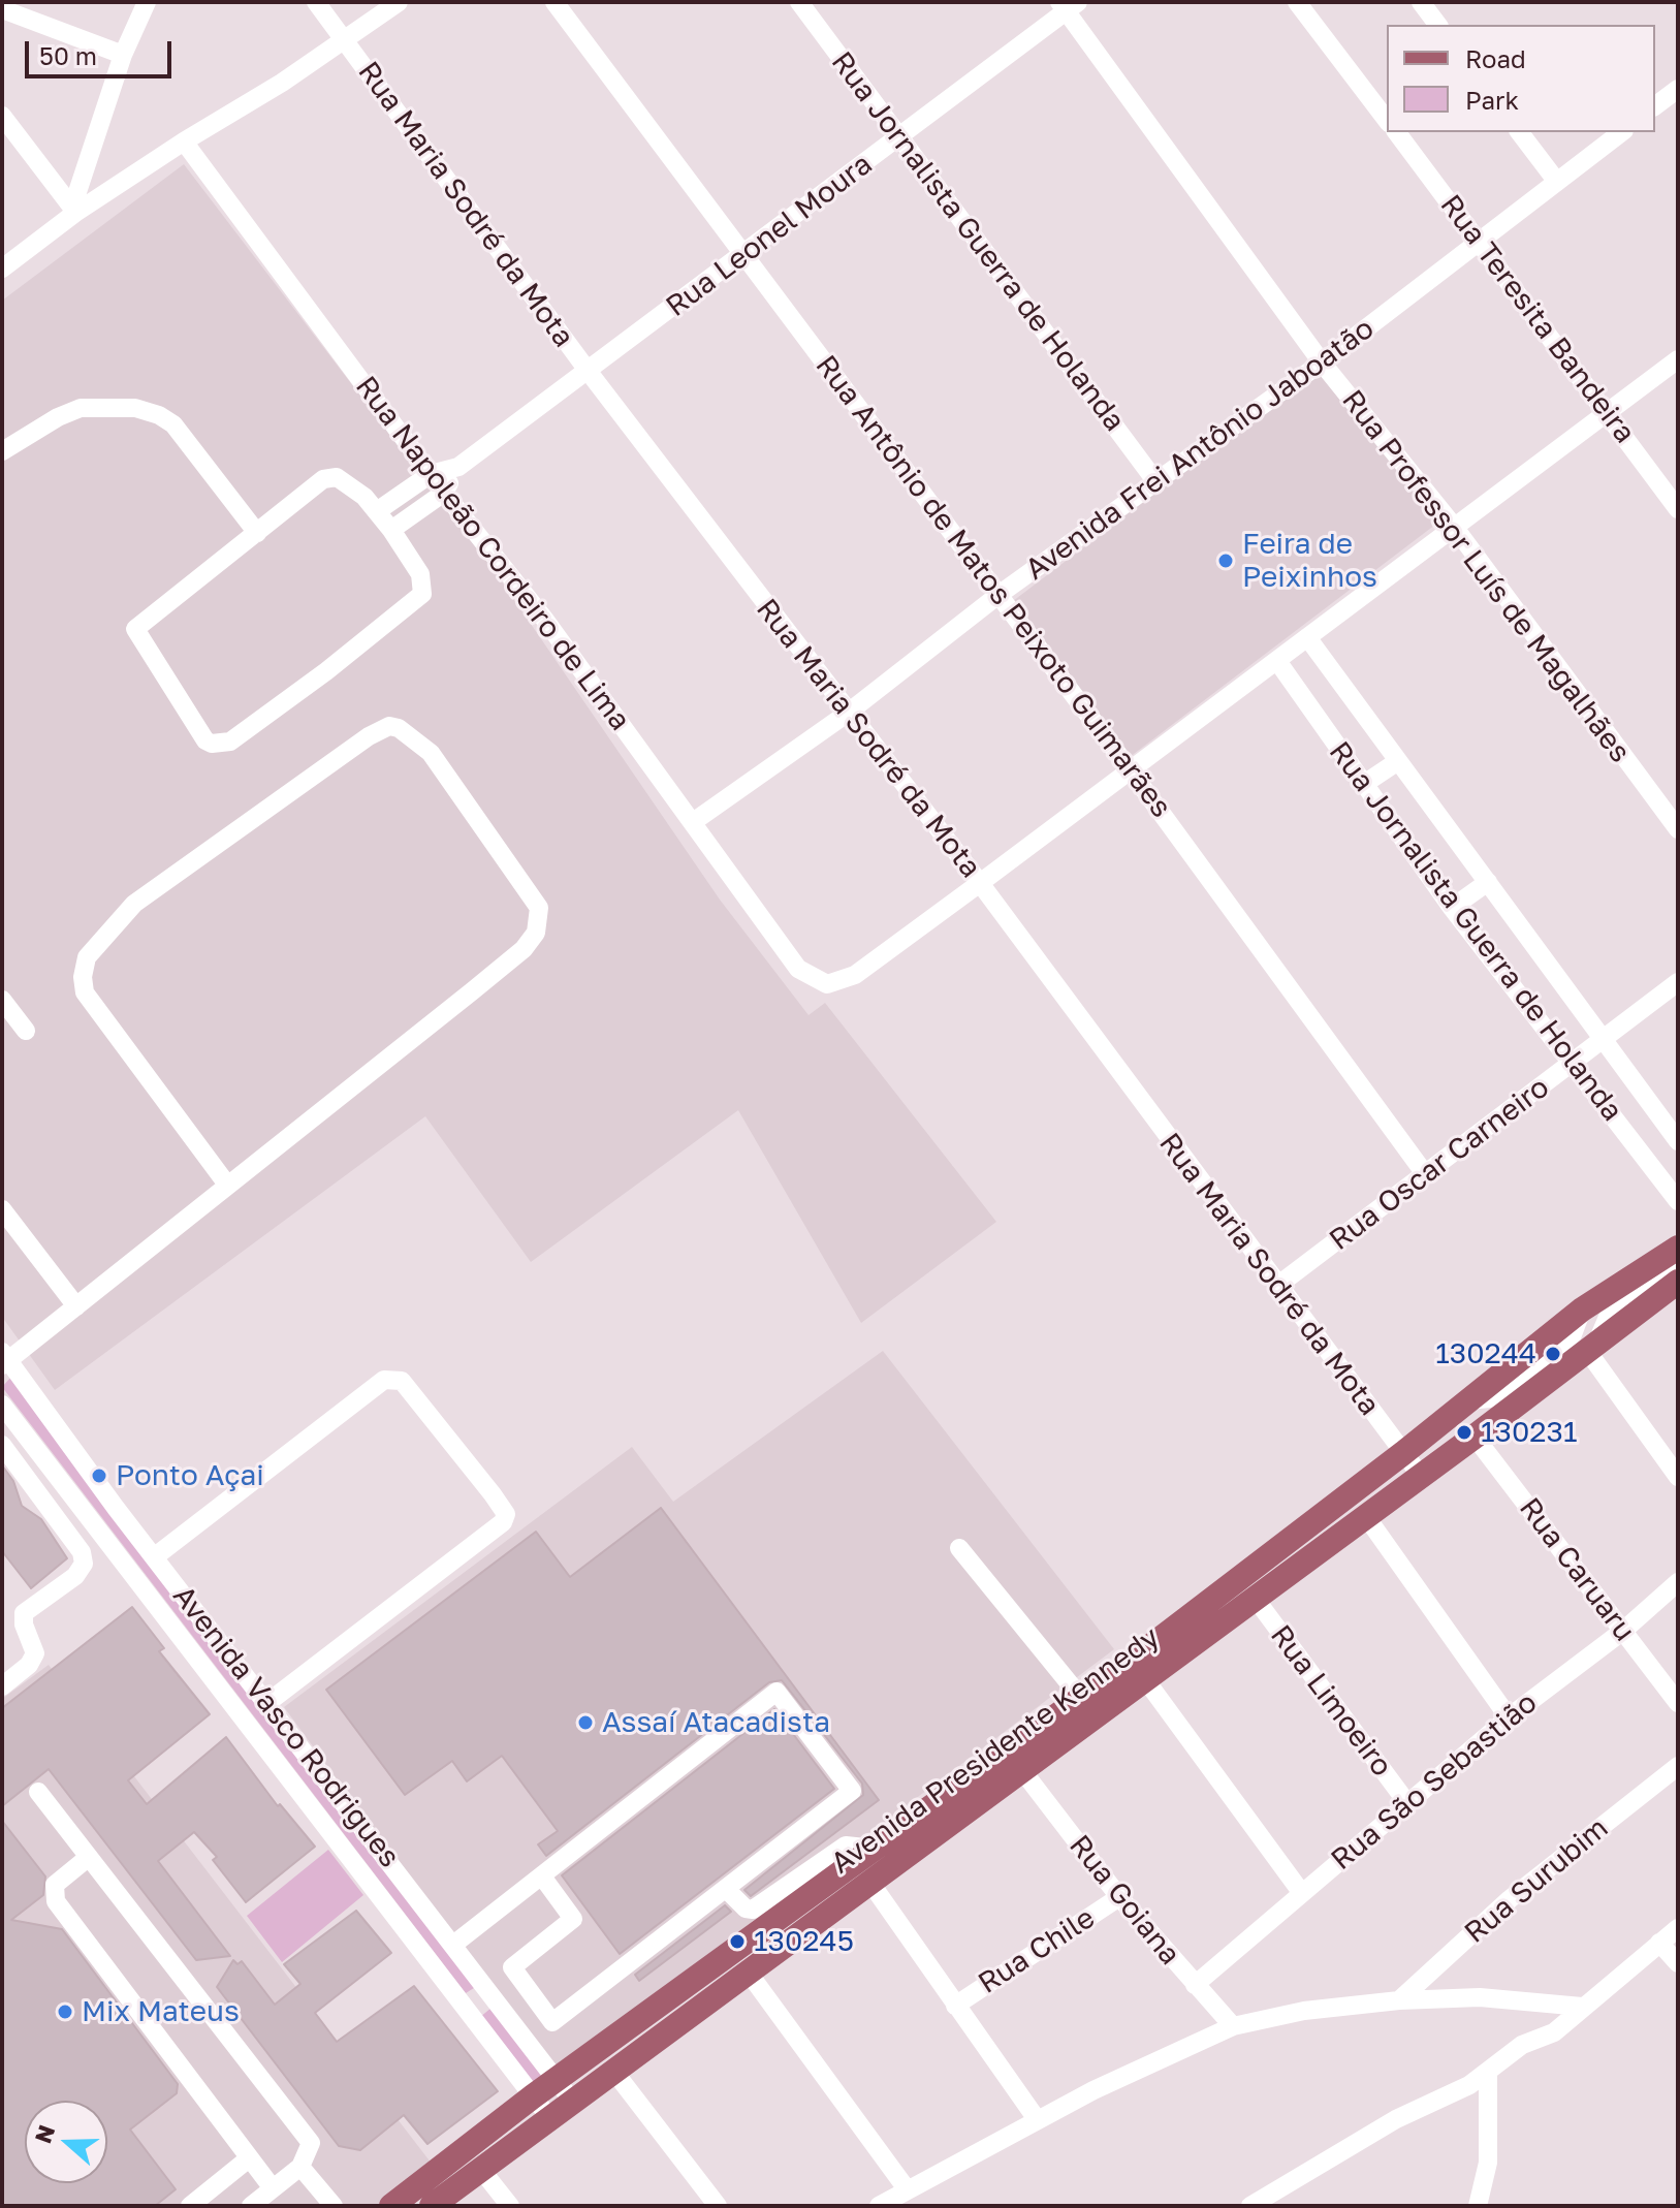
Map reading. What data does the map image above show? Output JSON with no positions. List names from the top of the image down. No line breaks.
{"streets":{"main road":["Avenida Presidente Kennedy"],"street":["Rua Maria Sodré da Mota","Rua Leonel Moura","Rua Jornalista Guerra de Holanda","Rua Teresita Bandeira","Avenida Frei Antônio Jaboatão","Rua Napoleão Cordeiro de Lima","Rua Professor Luís de Magalhães","Rua Antônio de Matos Peixoto Guimarães","Rua Oscar Carneiro","Rua Caruaru","Rua Limoeiro","Avenida Vasco Rodrigues","Rua São Sebastião","Rua Surubim","Rua Goiana","Rua Chile"]},"crossings":[["Rua Maria Sodré da Mota","Rua Leonel Moura"],["Rua Maria Sodré da Mota","Avenida Frei Antônio Jaboatão"],["Rua Maria Sodré da Mota","Rua Napoleão Cordeiro de Lima"],["Rua Maria Sodré da Mota","Rua Oscar Carneiro"],["Rua Maria Sodré da Mota","Avenida Presidente Kennedy"],["Rua Leonel Moura","Rua Jornalista Guerra de Holanda"],["Rua Leonel Moura","Rua Napoleão Cordeiro de Lima"],["Rua Leonel Moura","Rua Professor Luís de Magalhães"],["Rua Leonel Moura","Rua Antônio de Matos Peixoto Guimarães"],["Rua Jornalista Guerra de Holanda","Avenida Frei Antônio Jaboatão"],["Rua Jornalista Guerra de Holanda","Rua Oscar Carneiro"],["Rua Teresita Bandeira","Avenida Frei Antônio Jaboatão"],["Avenida Frei Antônio Jaboatão","Rua Napoleão Cordeiro de Lima"],["Avenida Frei Antônio Jaboatão","Rua Professor Luís de Magalhães"],["Avenida Frei Antônio Jaboatão","Rua Antônio de Matos Peixoto Guimarães"],["Rua Antônio de Matos Peixoto Guimarães","Rua Oscar Carneiro"],["Rua Caruaru","Avenida Presidente Kennedy"],["Rua Caruaru","Rua São Sebastião"],["Rua Limoeiro","Avenida Presidente Kennedy"],["Rua Limoeiro","Rua São Sebastião"],["Avenida Vasco Rodrigues","Avenida Presidente Kennedy"],["Avenida Presidente Kennedy","Rua Goiana"],["Rua São Sebastião","Rua Goiana"],["Rua Goiana","Rua Chile"]],"places":["Feira de Peixinhos","130244","130231","Ponto Açai","Assaí Atacadista","130245","Mix Mateus"],"legend":["Road","Park"],"scale_bar":"50 m","north":"left"}
